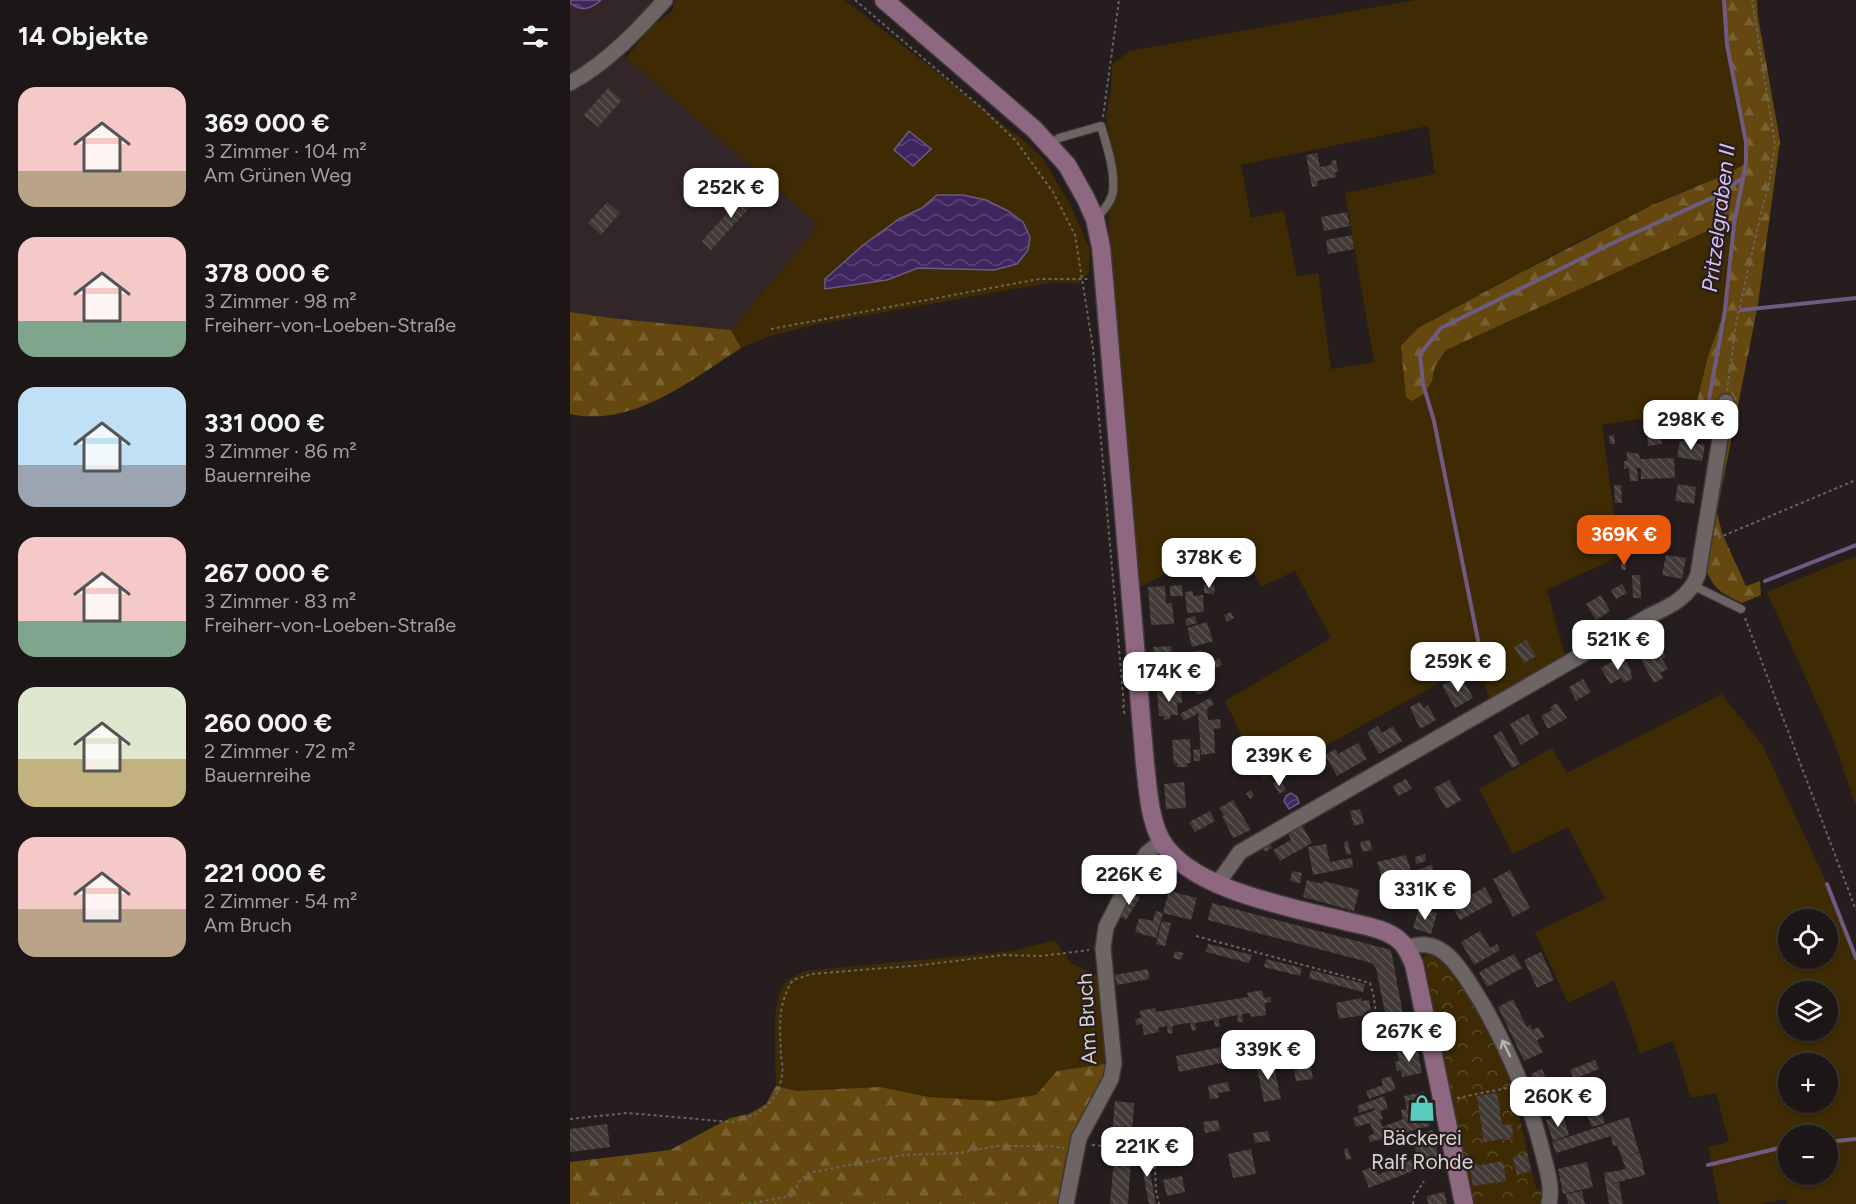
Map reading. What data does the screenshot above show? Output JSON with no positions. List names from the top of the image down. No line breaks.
{"streets":{"street":["Am Bruch"]},"water":["Pritzelgraben II"],"places":{"shop":["Bäckerei Ralf Rohde"]},"page":{"heading":"14 Objekte","list":[{"name":"369 000 €","note":"3 Zimmer · 104 m² · Am Grünen Weg"},{"name":"378 000 €","note":"3 Zimmer · 98 m² · Freiherr-von-Loeben-Straße"},{"name":"331 000 €","note":"3 Zimmer · 86 m² · Bauernreihe"},{"name":"267 000 €","note":"3 Zimmer · 83 m² · Freiherr-von-Loeben-Straße"},{"name":"260 000 €","note":"2 Zimmer · 72 m² · Bauernreihe"},{"name":"221 000 €","note":"2 Zimmer · 54 m² · Am Bruch"}],"price":["252K €","298K €","369K €","378K €","521K €","259K €","174K €","239K €","226K €","331K €","267K €","339K €","260K €","221K €"],"map_buttons":["+","−"]}}
